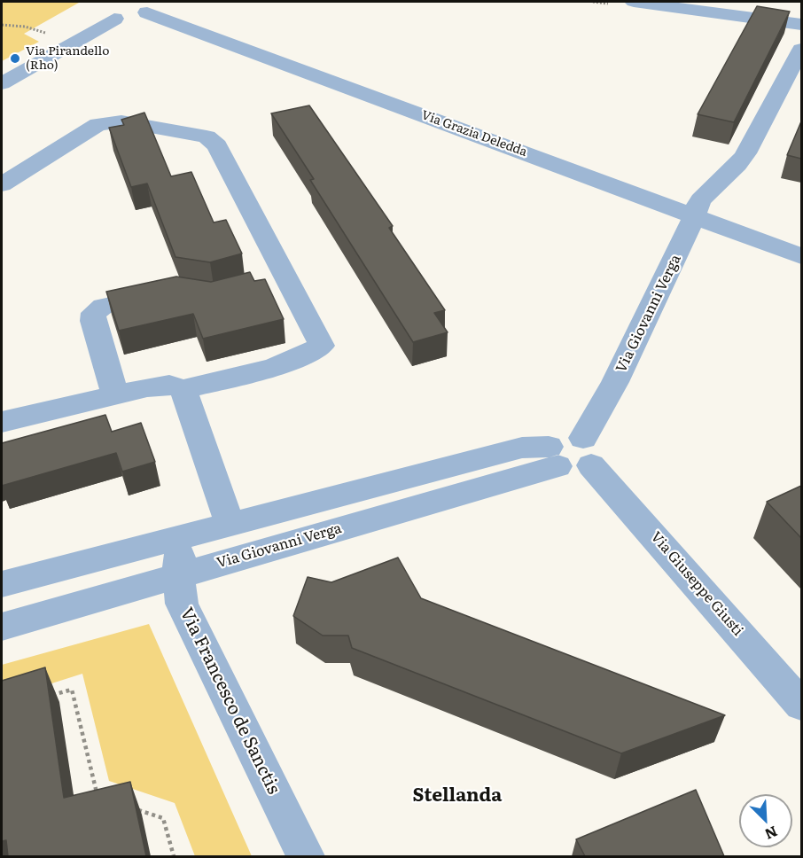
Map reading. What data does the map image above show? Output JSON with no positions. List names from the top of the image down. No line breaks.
{"streets":{"street":["Via Grazia Deledda","Via Giovanni Verga","Via Giuseppe Giusti","Via Francesco de Sanctis"]},"crossings":[["Via Grazia Deledda","Via Giovanni Verga"],["Via Giovanni Verga","Via Giuseppe Giusti"],["Via Giovanni Verga","Via Francesco de Sanctis"]],"districts":["Stellanda"],"places":["Via Pirandello (Rho)"],"north":"bottom right"}
